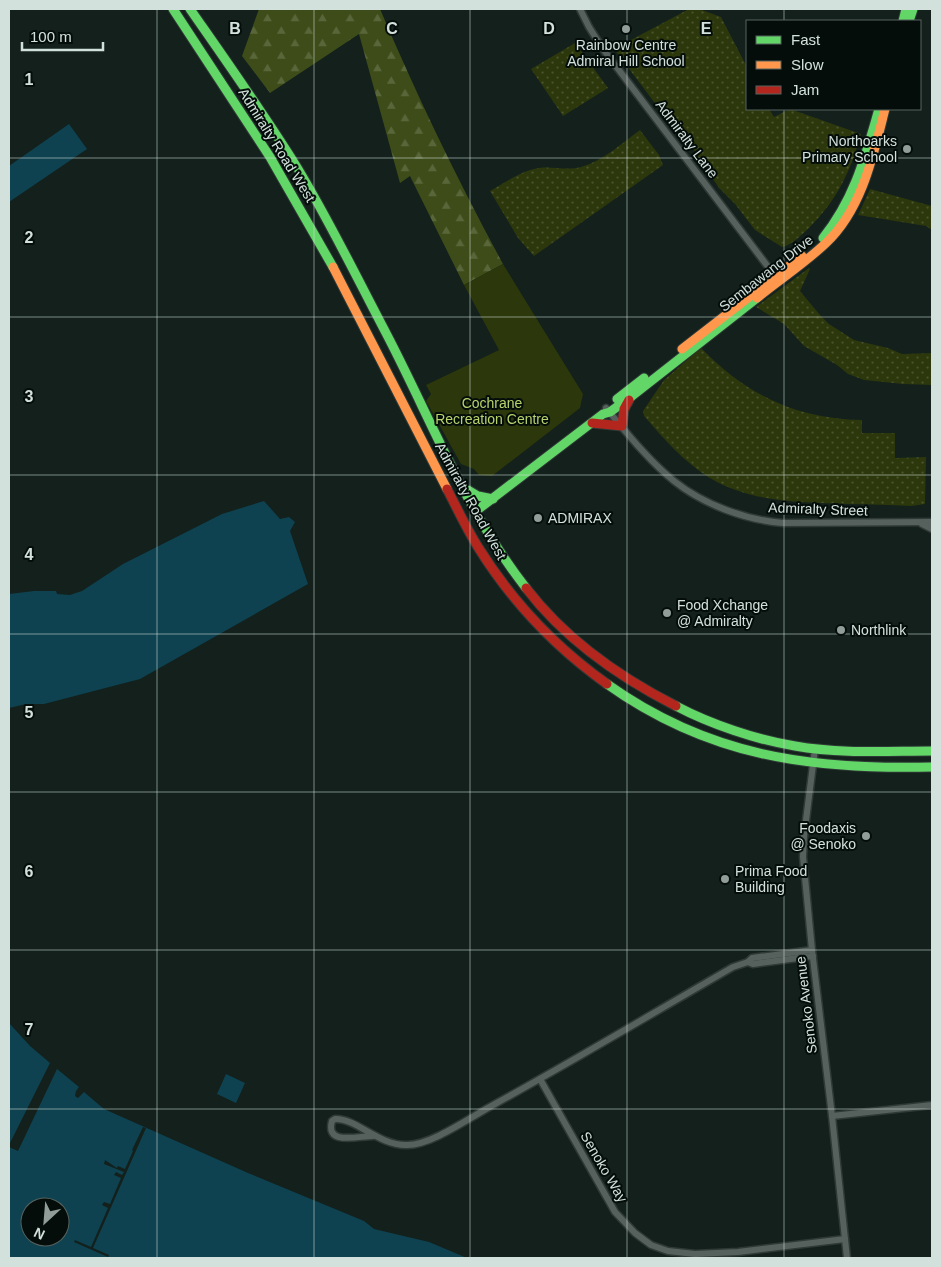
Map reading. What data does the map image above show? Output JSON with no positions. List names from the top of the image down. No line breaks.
{"streets":{"main road":["Admiralty Road West","Sembawang Drive"],"street":["Admiralty Lane","Admiralty Street","Senoko Avenue","Senoko Way"]},"crossings":[["Admiralty Lane","Sembawang Drive"],["Admiralty Road West","Sembawang Drive"],["Admiralty Road West","Senoko Avenue"],["Sembawang Drive","Admiralty Street"],["Senoko Avenue","Senoko Way"]],"parks":["Cochrane Recreation Centre"],"places":["Rainbow Centre Admiral Hill School","Northoarks Primary School","ADMIRAX","Food Xchange @ Admiralty","Northlink","Foodaxis @ Senoko","Prima Food Building"],"legend":["Fast","Slow","Jam"],"scale_bar":"100 m","north":"bottom left","grid":{"columns":["B","C","D","E"],"rows":["1","2","3","4","5","6","7"]}}
